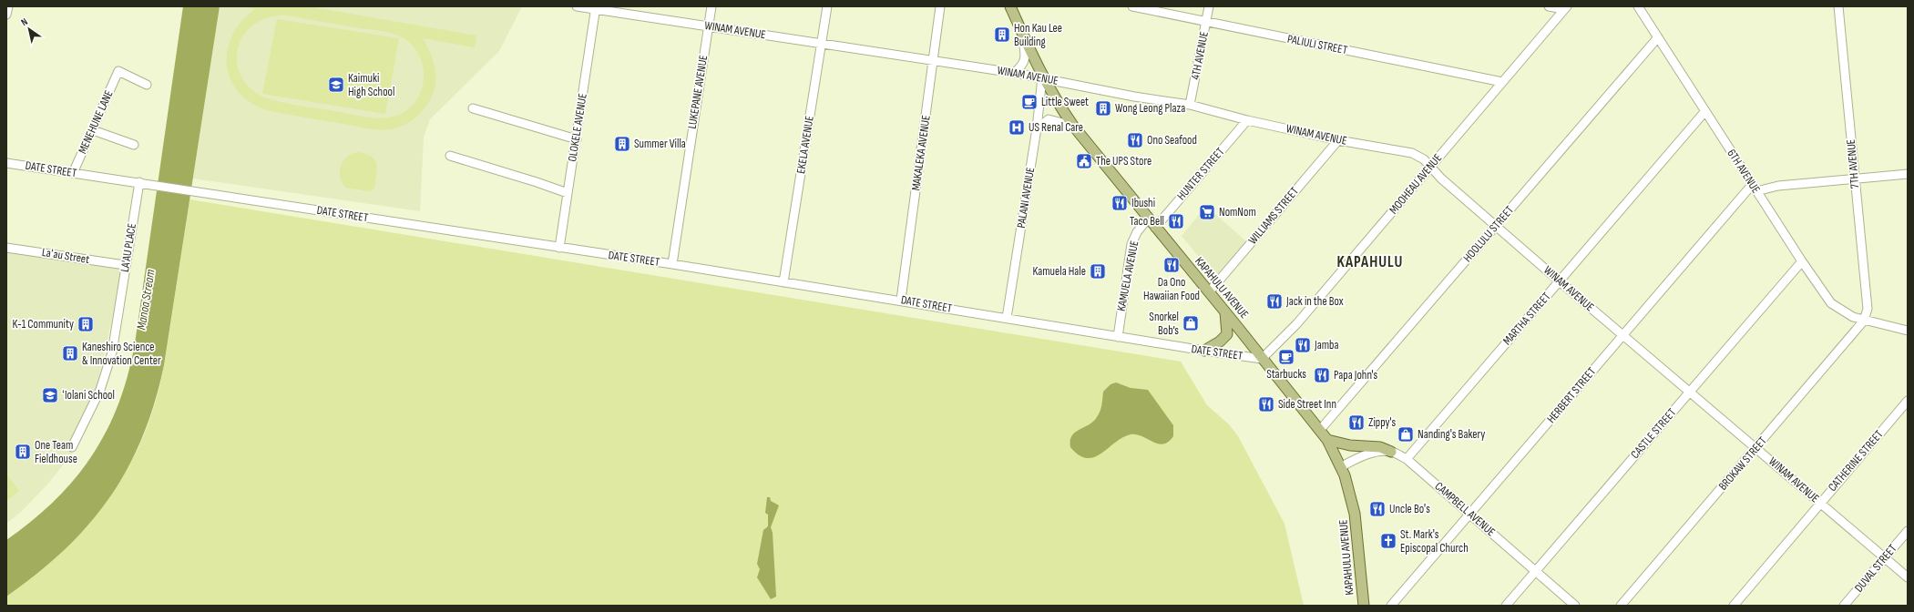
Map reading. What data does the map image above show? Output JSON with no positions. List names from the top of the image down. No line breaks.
{"streets":{"main road":["KAPAHULU AVENUE"],"street":["WINAM AVENUE","PALIULI STREET","4TH AVENUE","LUKEPANE AVENUE","MENEHUNE LANE","OLOKELE AVENUE","EKELA AVENUE","MAKALEKA AVENUE","7TH AVENUE","DATE STREET","6TH AVENUE","HUNTER STREET","MOOHEAU AVENUE","PALANI AVENUE","WILLIAMS STREET","HOOLULU STREET","LA'AU PLACE","Laʻau Street","KAMUELA AVENUE","MARTHA STREET","HERBERT STREET","CASTLE STREET","CATHERINE STREET","BROKAW STREET","CAMPBELL AVENUE","DUVAL STREET"]},"crossings":[["WINAM AVENUE","4TH AVENUE"],["WINAM AVENUE","LUKEPANE AVENUE"],["WINAM AVENUE","OLOKELE AVENUE"],["WINAM AVENUE","EKELA AVENUE"],["WINAM AVENUE","MAKALEKA AVENUE"],["WINAM AVENUE","HUNTER STREET"],["WINAM AVENUE","MOOHEAU AVENUE"],["WINAM AVENUE","PALANI AVENUE"],["WINAM AVENUE","WILLIAMS STREET"],["WINAM AVENUE","HOOLULU STREET"],["WINAM AVENUE","KAPAHULU AVENUE"],["WINAM AVENUE","MARTHA STREET"],["WINAM AVENUE","HERBERT STREET"],["WINAM AVENUE","CASTLE STREET"],["WINAM AVENUE","CATHERINE STREET"],["WINAM AVENUE","BROKAW STREET"],["WINAM AVENUE","DUVAL STREET"],["PALIULI STREET","4TH AVENUE"],["PALIULI STREET","MOOHEAU AVENUE"],["LUKEPANE AVENUE","DATE STREET"],["MENEHUNE LANE","DATE STREET"],["OLOKELE AVENUE","DATE STREET"],["EKELA AVENUE","DATE STREET"],["MAKALEKA AVENUE","DATE STREET"],["7TH AVENUE","6TH AVENUE"],["7TH AVENUE","BROKAW STREET"],["DATE STREET","MOOHEAU AVENUE"],["DATE STREET","PALANI AVENUE"],["DATE STREET","LA'AU PLACE"],["DATE STREET","KAMUELA AVENUE"],["DATE STREET","KAPAHULU AVENUE"],["6TH AVENUE","HOOLULU STREET"],["6TH AVENUE","MARTHA STREET"],["6TH AVENUE","HERBERT STREET"],["6TH AVENUE","CASTLE STREET"],["6TH AVENUE","BROKAW STREET"],["HUNTER STREET","KAPAHULU AVENUE"],["MOOHEAU AVENUE","KAPAHULU AVENUE"],["PALANI AVENUE","KAPAHULU AVENUE"],["WILLIAMS STREET","KAPAHULU AVENUE"],["HOOLULU STREET","KAPAHULU AVENUE"],["LA'AU PLACE","Laʻau Street"],["KAMUELA AVENUE","KAPAHULU AVENUE"],["KAPAHULU AVENUE","CAMPBELL AVENUE"],["MARTHA STREET","CAMPBELL AVENUE"],["HERBERT STREET","CAMPBELL AVENUE"],["CASTLE STREET","CAMPBELL AVENUE"]],"districts":["KAPAHULU"],"water":["Manoa Stream"],"places":{"building":["Hon Kau Lee Building","Wong Leong Plaza","Summer Villa","Kamuela Hale","K-1 Community","Kaneshiro Science & Innovation Center","One Team Fieldhouse"],"school or university":["Kaimuki High School","ʻIolani School"],"cafe":["Little Sweet","Starbucks"],"hospital":["US Renal Care"],"restaurant":["Ono Seafood","Ibushi","Taco Bell","Da Ono Hawaiian Food","Jack in the Box","Jamba","Papa John's","Side Street Inn","Zippy's","Uncle Bo's"],"public building":["The UPS Store"],"supermarket":["NomNom"],"shop":["Snorkel Bob’s","Nanding's Bakery"],"church":["St. Mark's Episcopal Church"]},"north":"top left"}
